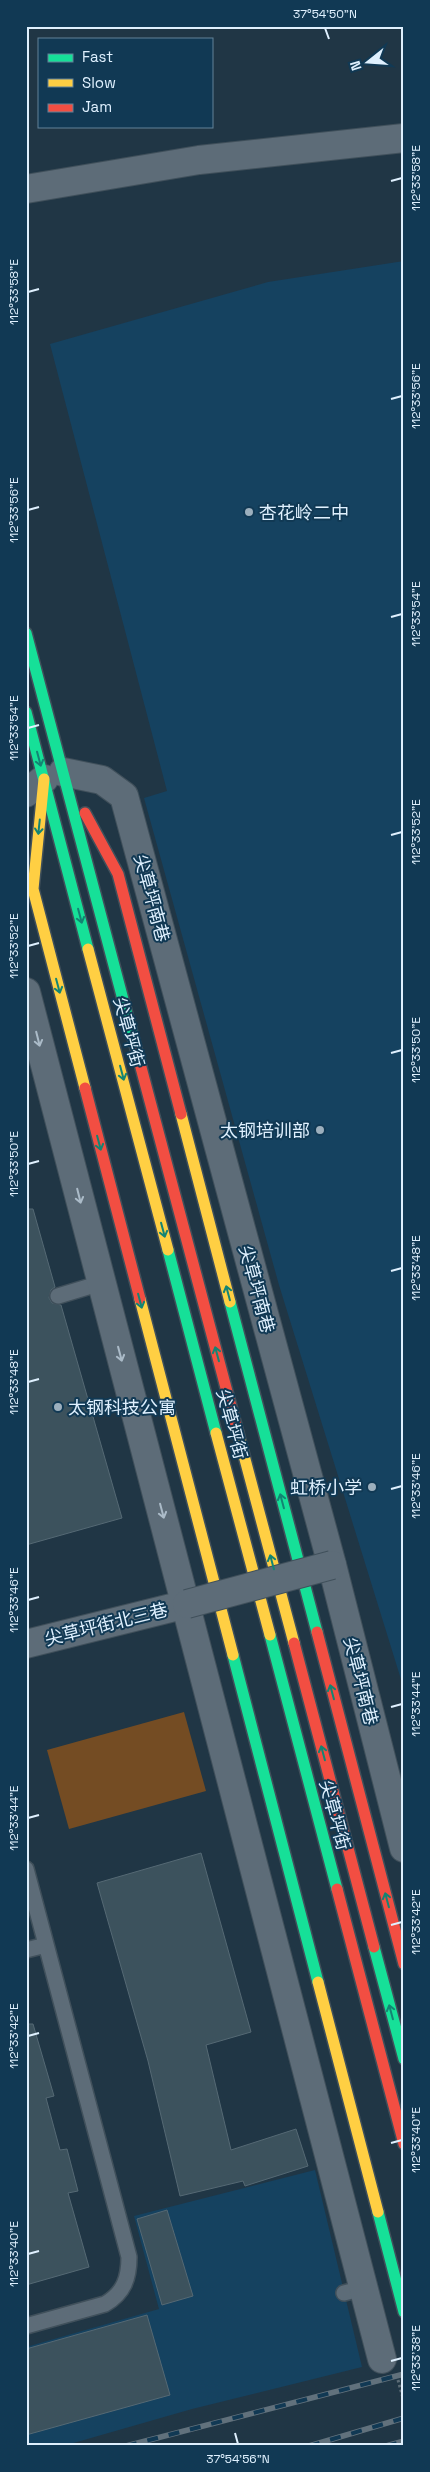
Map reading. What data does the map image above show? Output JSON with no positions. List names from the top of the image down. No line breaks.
{"streets":{"main road":["尖草坪街"],"street":["尖草坪南巷","尖草坪街北三巷"]},"crossings":[["尖草坪南巷","尖草坪街"],["尖草坪南巷","尖草坪街北三巷"]],"places":["杏花岭二中","太钢培训部","太钢科技公寓","虹桥小学"],"legend":["Fast","Slow","Jam"],"north":"left","coordinates":["37°54'50\"N","112°33'58\"E","112°33'56\"E","112°33'54\"E","112°33'52\"E","112°33'50\"E","112°33'48\"E","112°33'46\"E","112°33'44\"E","112°33'42\"E","112°33'40\"E","112°33'38\"E","37°54'56\"N"]}
